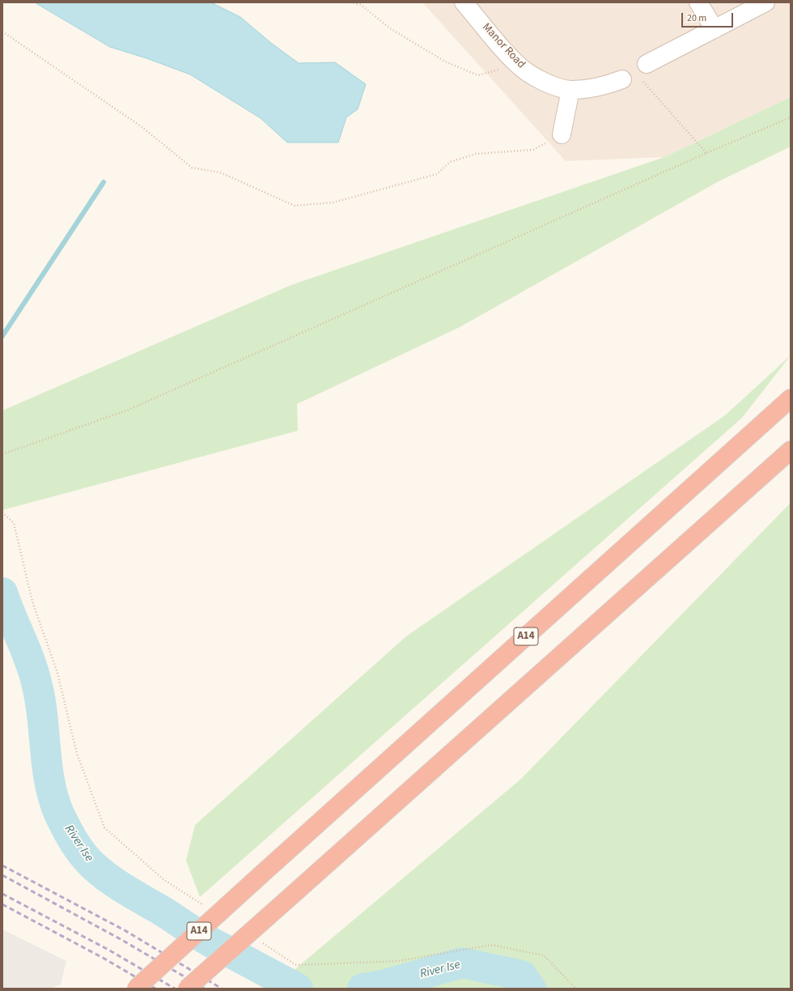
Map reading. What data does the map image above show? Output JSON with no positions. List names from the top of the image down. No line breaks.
{"streets":{"highway":["A14"],"street":["Manor Road"]},"water":["River Ise"],"scale_bar":"20 m"}
